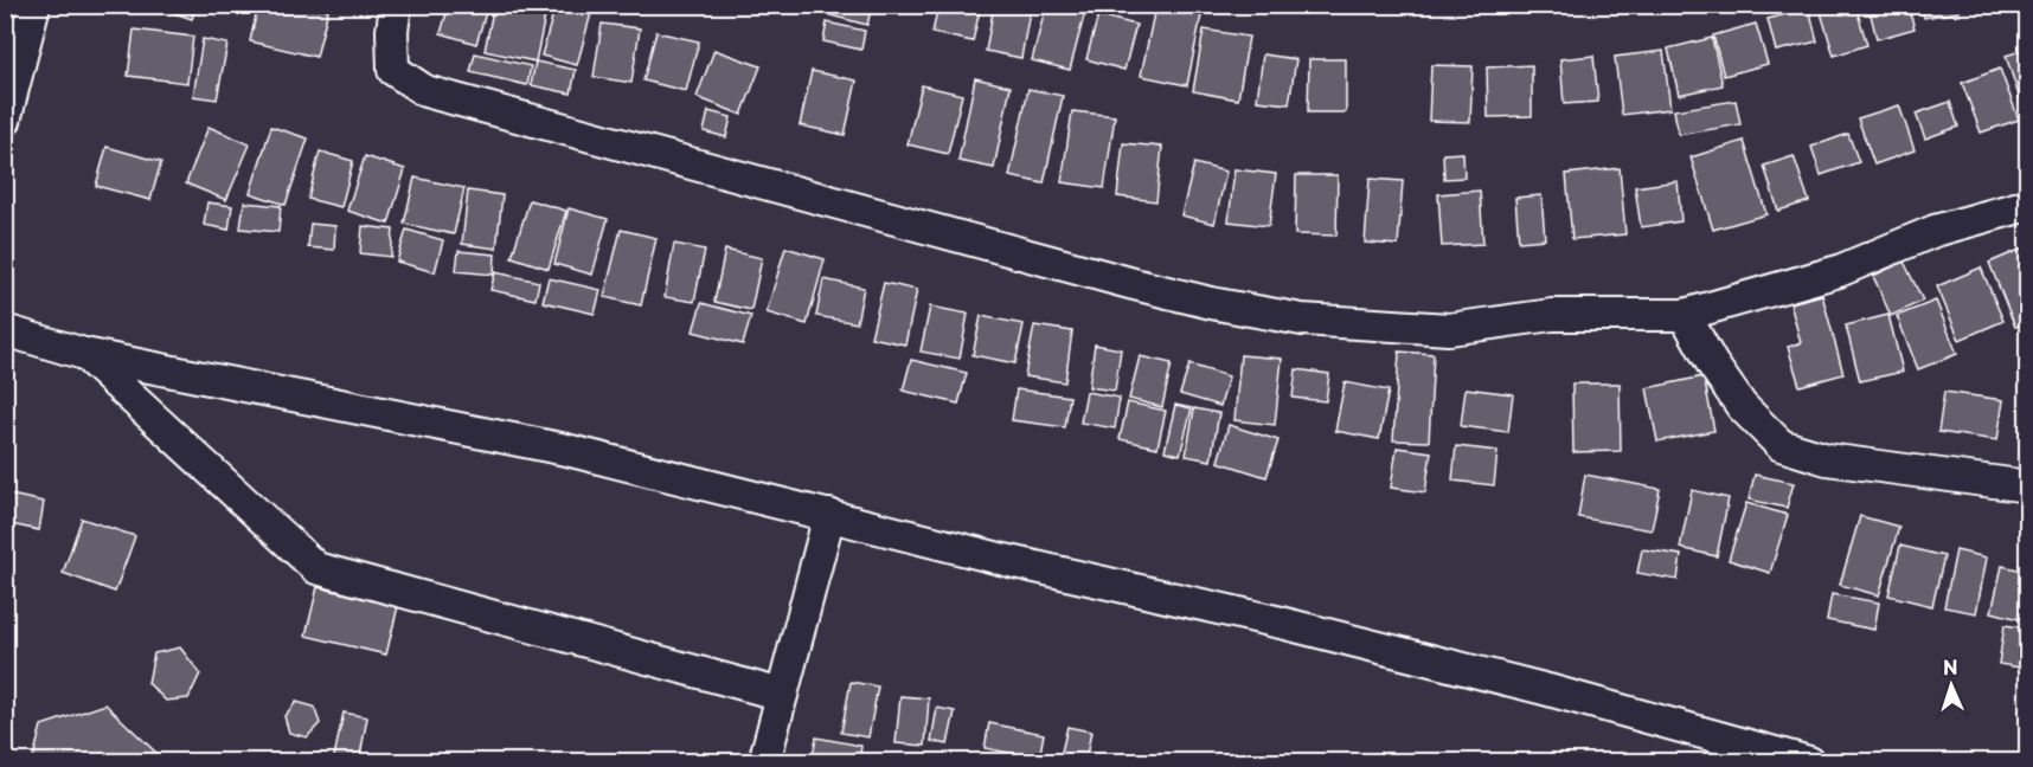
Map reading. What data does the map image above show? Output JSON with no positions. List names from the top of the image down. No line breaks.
{"north":"top"}
